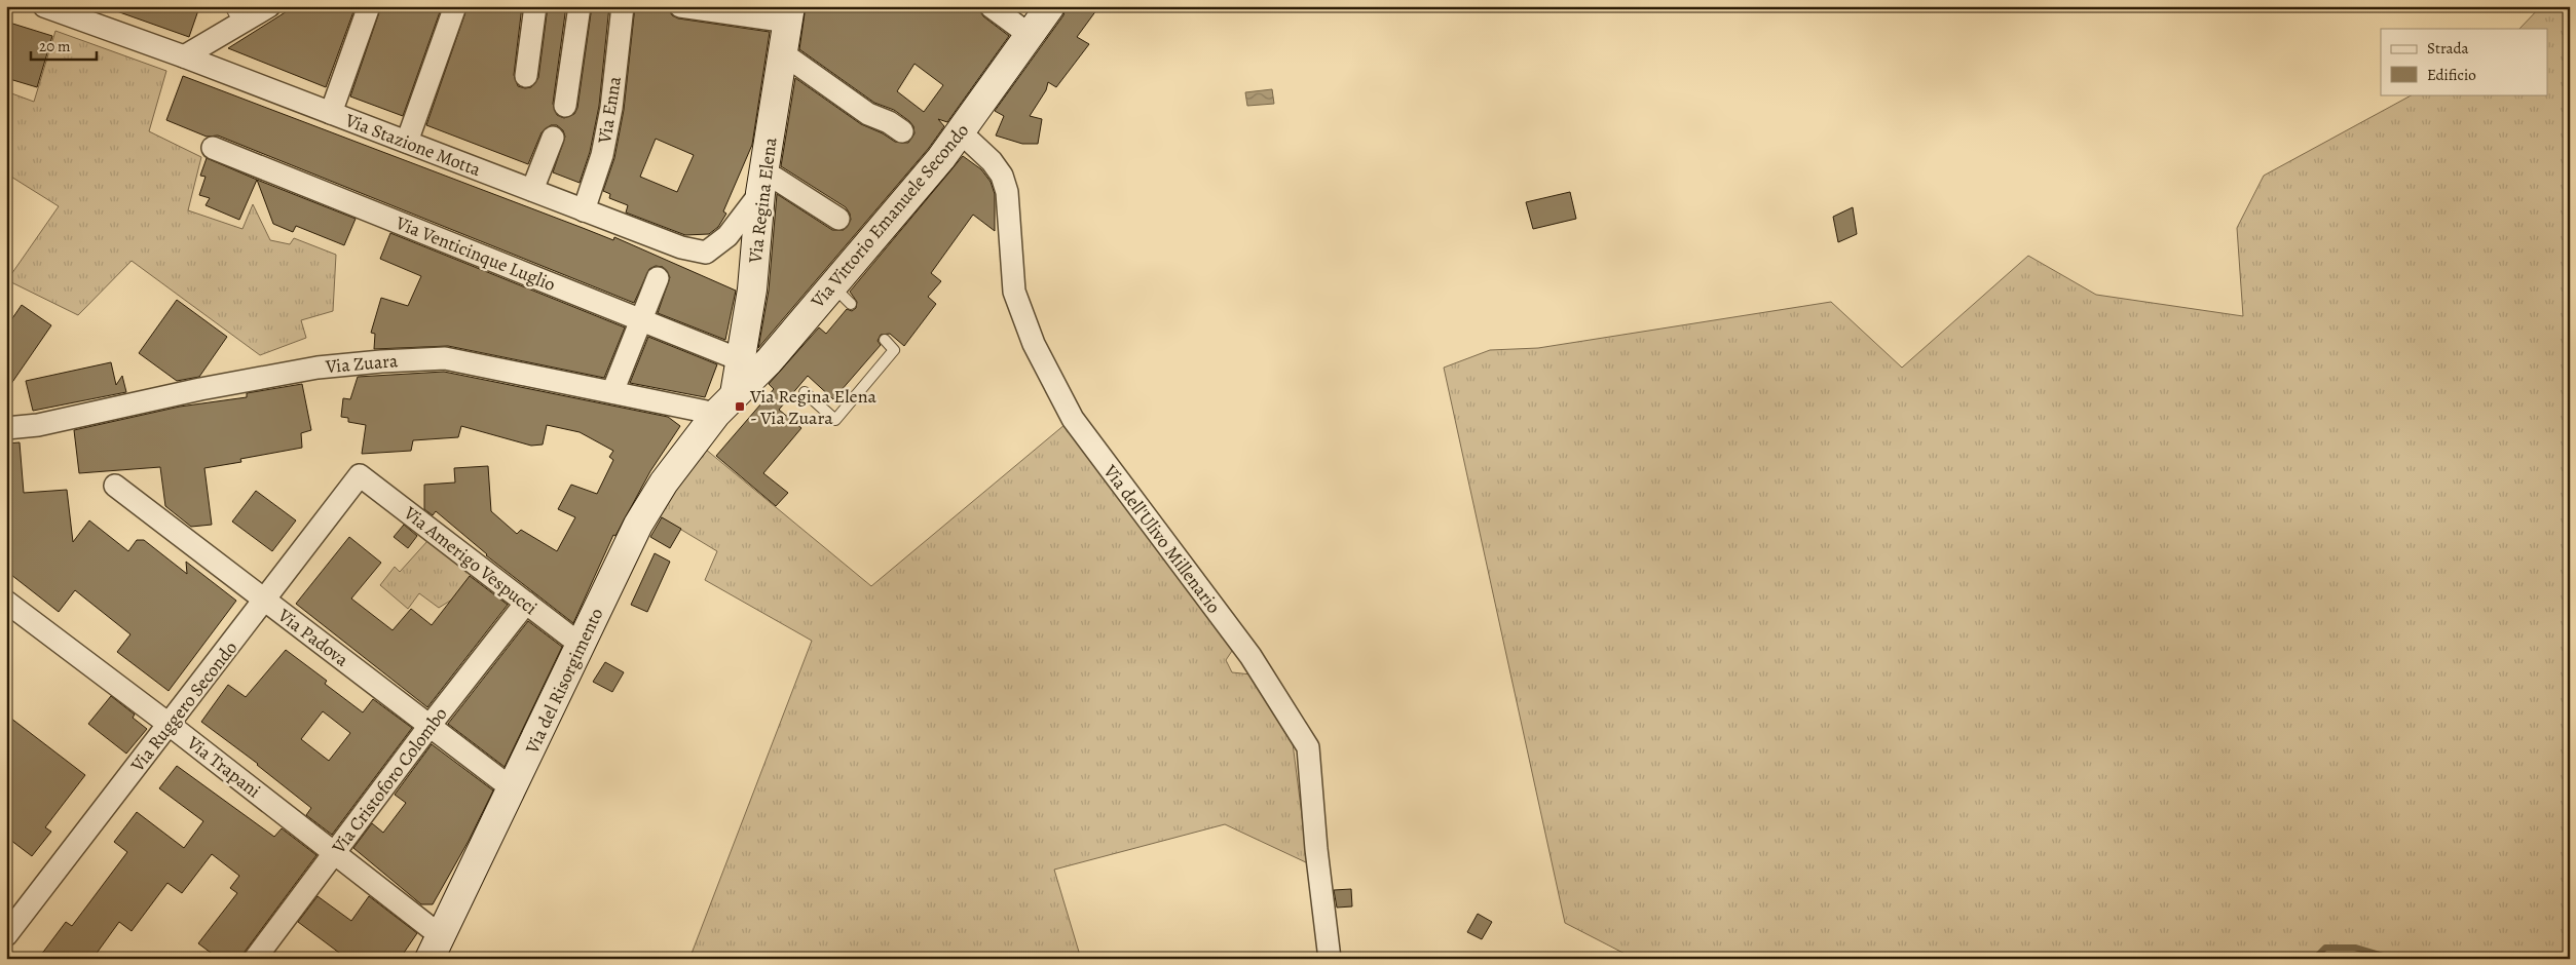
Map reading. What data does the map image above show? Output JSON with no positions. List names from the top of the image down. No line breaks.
{"streets":{"street":["Via Enna","Via Stazione Motta","Via Regina Elena","Via Vittorio Emanuele Secondo","Via Venticinque Luglio","Via Zuara","Via dell'Ulivo Millenario","Via Amerigo Vespucci","Via Padova","Via del Risorgimento","Via Ruggero Secondo","Via Trapani","Via Cristoforo Colombo"]},"crossings":[["Via Enna","Via Stazione Motta"],["Via Stazione Motta","Via Regina Elena"],["Via Regina Elena","Via Vittorio Emanuele Secondo"],["Via Regina Elena","Via Venticinque Luglio"],["Via Regina Elena","Via Zuara"],["Via Regina Elena","Via del Risorgimento"],["Via Vittorio Emanuele Secondo","Via Zuara"],["Via Vittorio Emanuele Secondo","Via dell'Ulivo Millenario"],["Via Vittorio Emanuele Secondo","Via del Risorgimento"],["Via Zuara","Via del Risorgimento"],["Via Amerigo Vespucci","Via del Risorgimento"],["Via Amerigo Vespucci","Via Ruggero Secondo"],["Via Amerigo Vespucci","Via Cristoforo Colombo"],["Via Padova","Via del Risorgimento"],["Via Padova","Via Ruggero Secondo"],["Via Padova","Via Cristoforo Colombo"],["Via del Risorgimento","Via Trapani"],["Via Ruggero Secondo","Via Trapani"],["Via Trapani","Via Cristoforo Colombo"]],"places":{"transit":["Via Regina Elena - Via Zuara"]},"legend":["Strada","Edificio"],"scale_bar":"20 m"}
